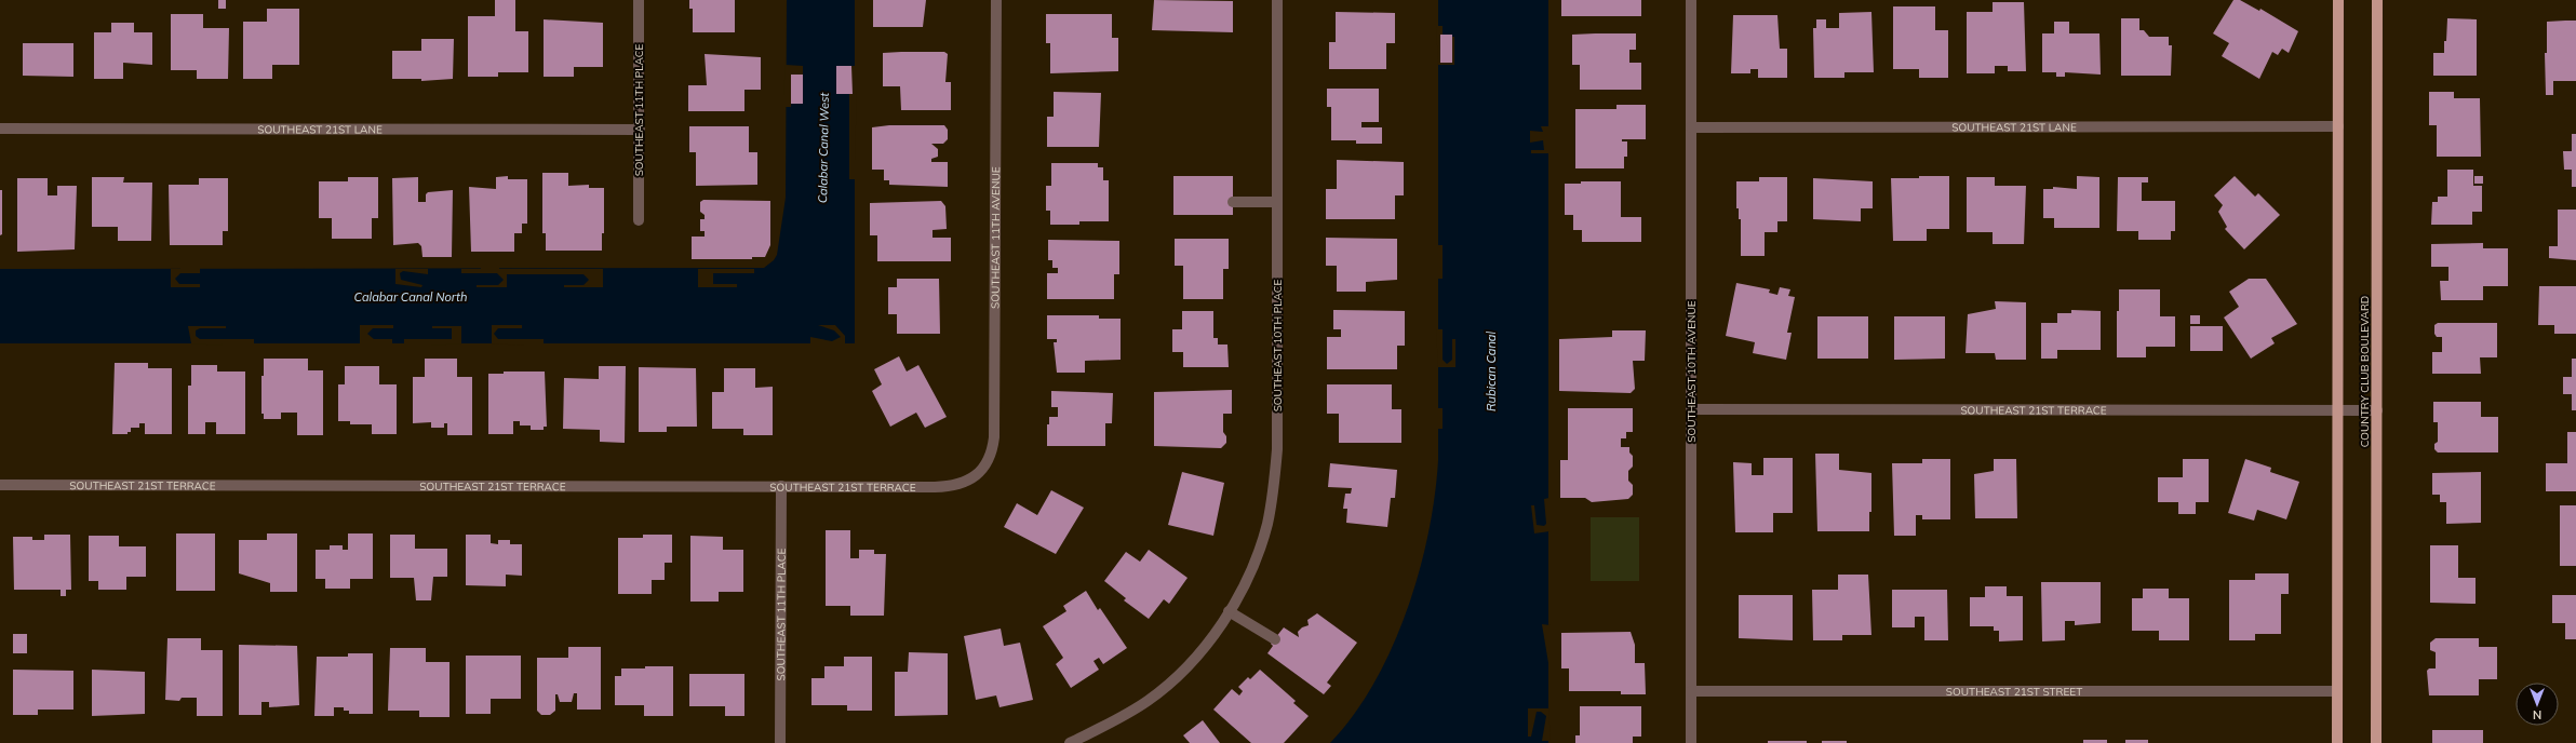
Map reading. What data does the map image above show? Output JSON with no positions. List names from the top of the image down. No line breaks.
{"streets":{"main road":["COUNTRY CLUB BOULEVARD"],"street":["SOUTHEAST 11TH PLACE","SOUTHEAST 21ST LANE","SOUTHEAST 11TH AVENUE","SOUTHEAST 10TH PLACE","SOUTHEAST 10TH AVENUE","SOUTHEAST 21ST TERRACE","SOUTHEAST 21ST STREET"]},"crossings":[["SOUTHEAST 11TH PLACE","SOUTHEAST 21ST LANE"],["SOUTHEAST 11TH PLACE","SOUTHEAST 21ST TERRACE"],["SOUTHEAST 21ST LANE","SOUTHEAST 10TH AVENUE"],["SOUTHEAST 11TH AVENUE","SOUTHEAST 21ST TERRACE"],["SOUTHEAST 10TH AVENUE","SOUTHEAST 21ST TERRACE"],["SOUTHEAST 10TH AVENUE","SOUTHEAST 21ST STREET"],["COUNTRY CLUB BOULEVARD","SOUTHEAST 21ST TERRACE"]],"water":["Calabar Canal West","Calabar Canal North","Rubican Canal"],"north":"bottom"}
